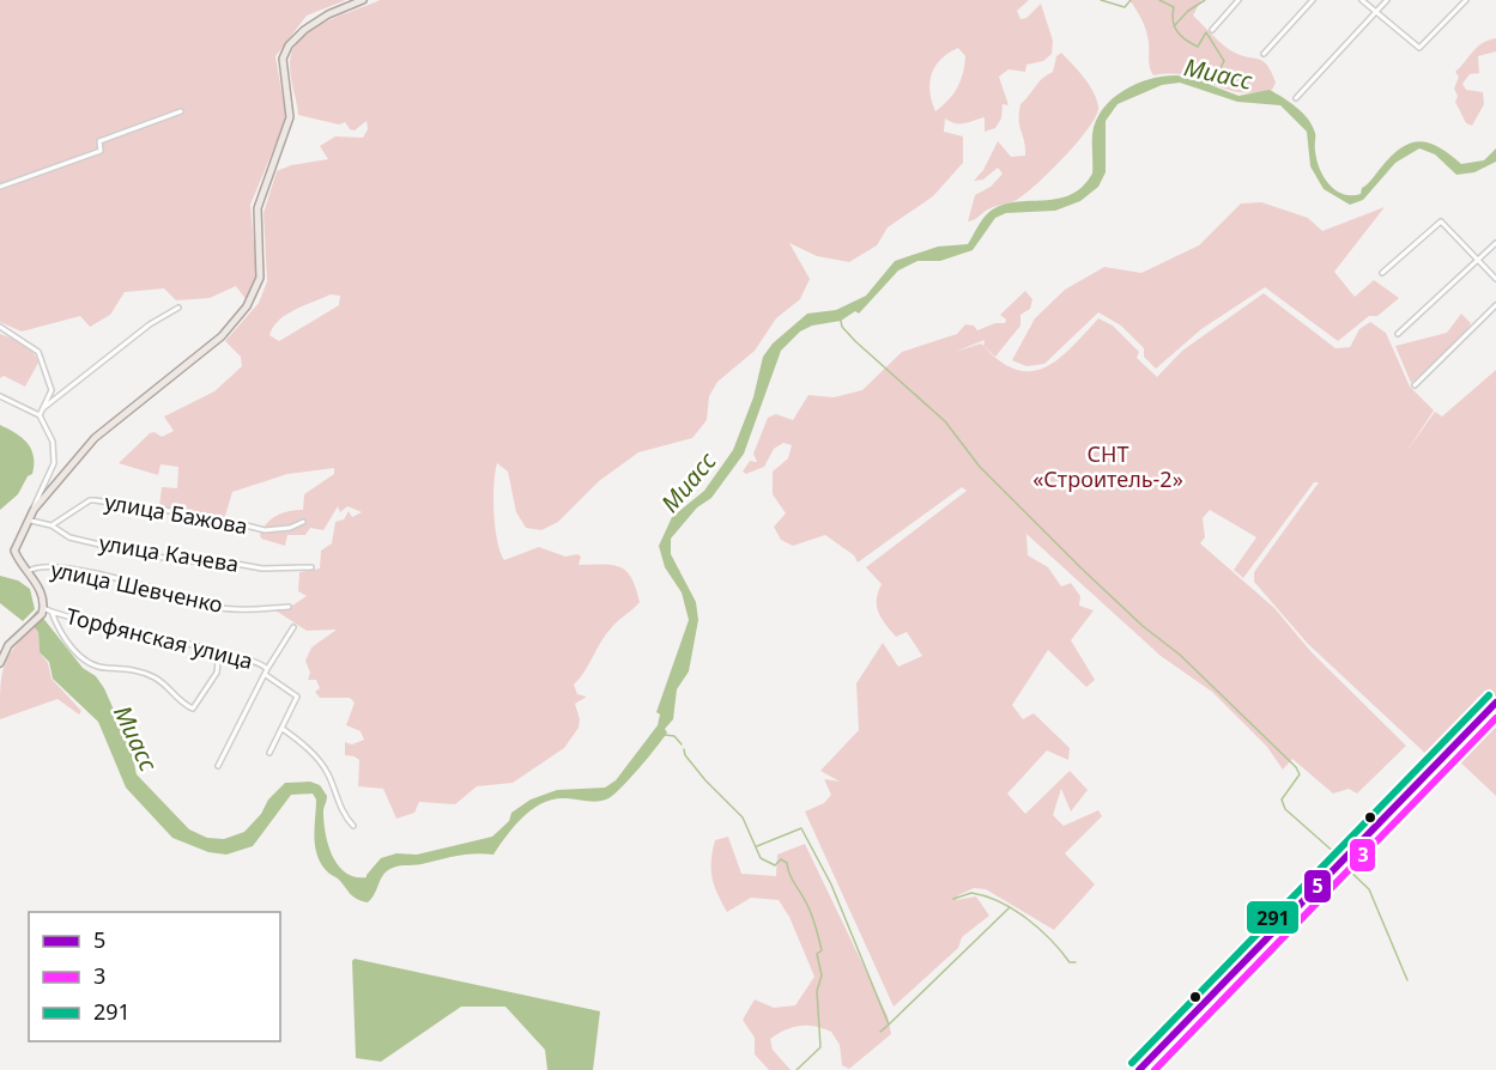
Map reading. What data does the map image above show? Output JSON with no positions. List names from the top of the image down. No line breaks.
{"streets":{"street":["улица Бажова","улица Качева","улица Шевченко","Торфянская улица"]},"crossings":[["улица Бажова","улица Качева"]],"water":["Миасс"],"parks":["СНТ «Строитель-2»"],"lines":["transit line 291","transit line 5","transit line 3"],"legend":["5","3","291"]}
